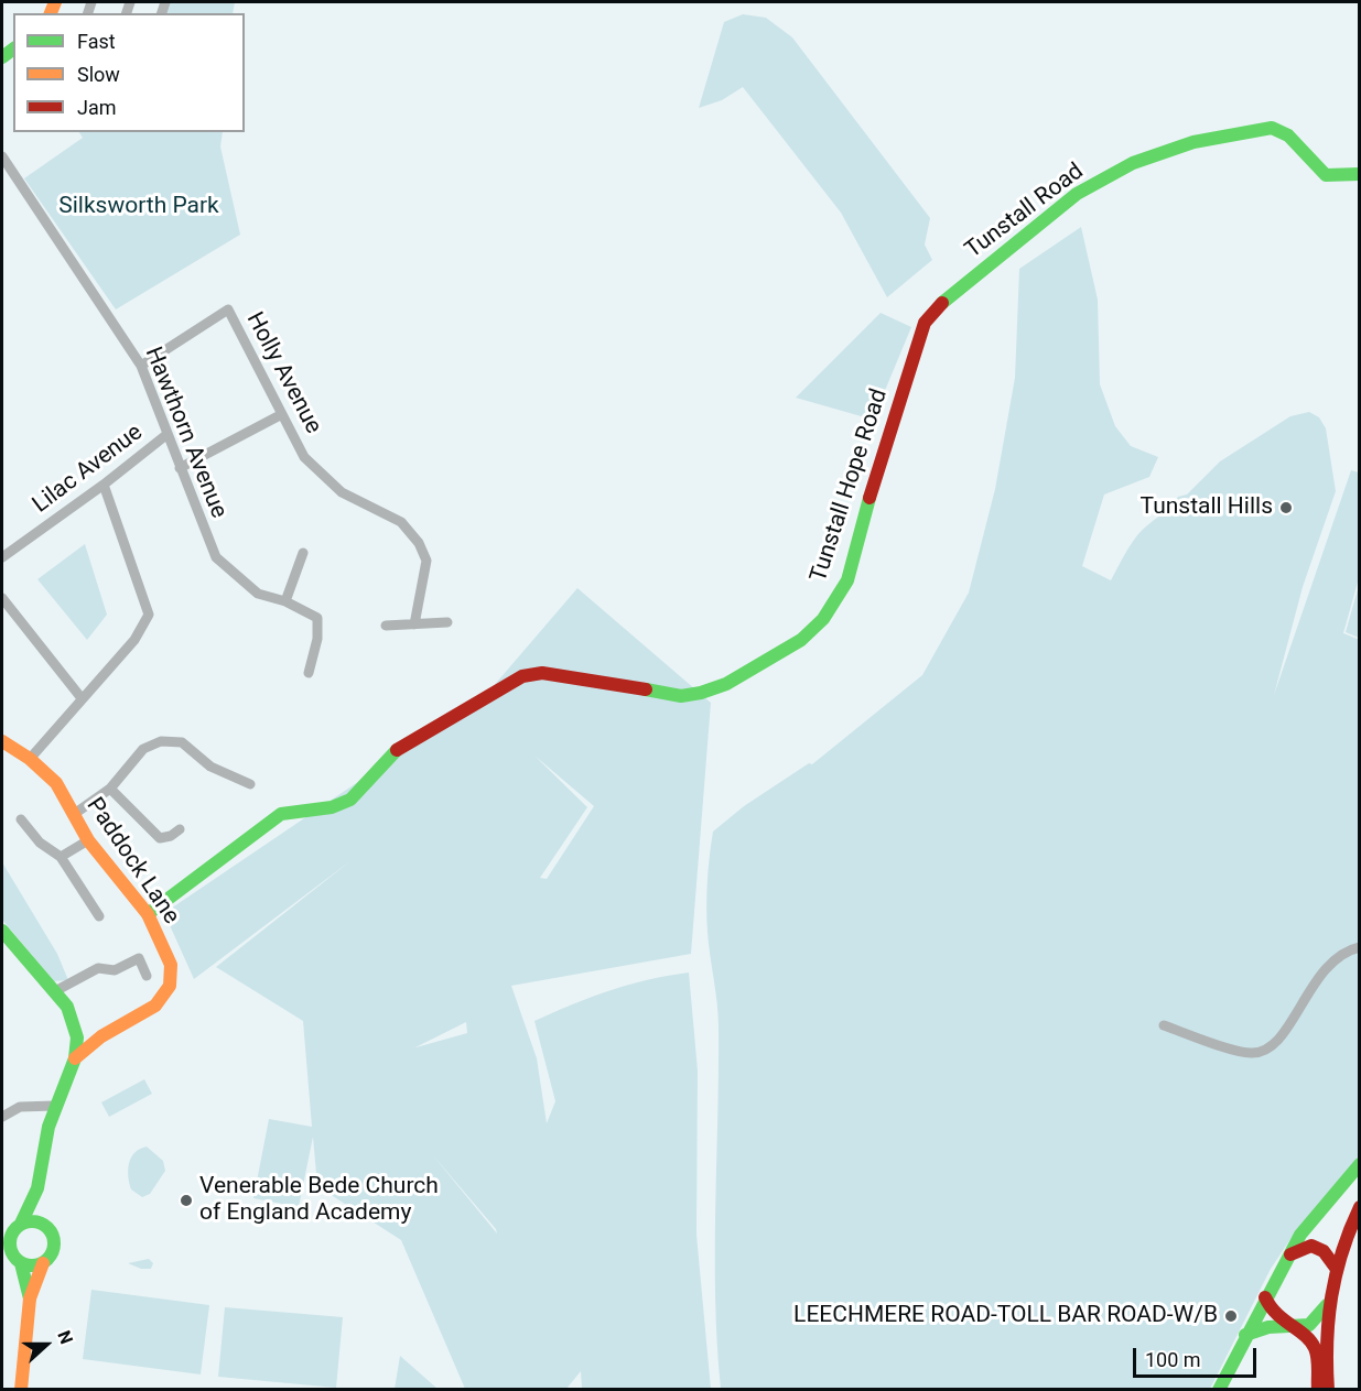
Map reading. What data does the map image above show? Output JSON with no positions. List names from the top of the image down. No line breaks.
{"streets":{"street":["Tunstall Road","Holly Avenue","Hawthorn Avenue","Lilac Avenue","Tunstall Hope Road","Paddock Lane"]},"crossings":[["Tunstall Road","Tunstall Hope Road"],["Holly Avenue","Hawthorn Avenue"],["Hawthorn Avenue","Lilac Avenue"],["Tunstall Hope Road","Paddock Lane"]],"parks":["Silksworth Park"],"places":["Tunstall Hills","Venerable Bede Church of England Academy","LEECHMERE ROAD-TOLL BAR ROAD-W/B"],"legend":["Fast","Slow","Jam"],"scale_bar":"100 m","north":"right"}
